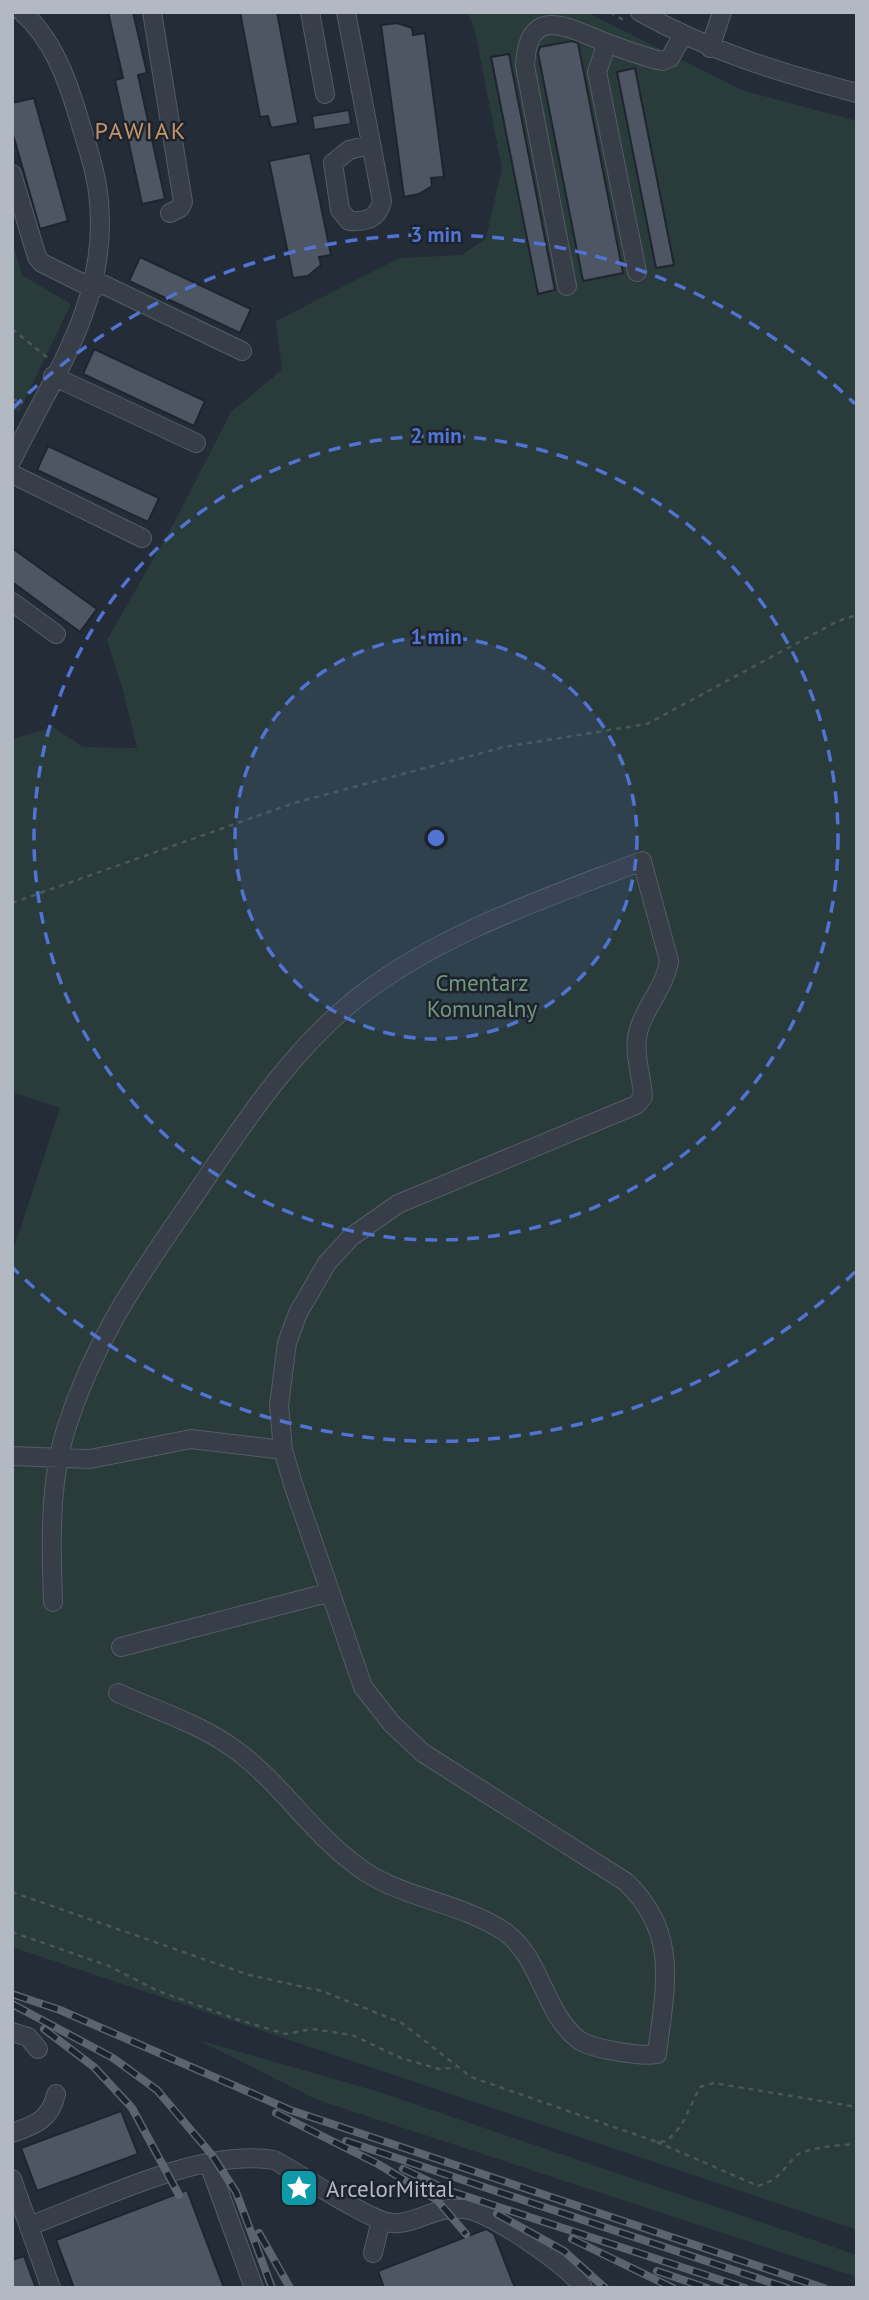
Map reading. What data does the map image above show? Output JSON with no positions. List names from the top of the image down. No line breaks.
{"districts":["PAWIAK"],"parks":["Cmentarz Komunalny"],"places":{"place":["ArcelorMittal"]},"rings":["3 min","2 min","1 min"]}
